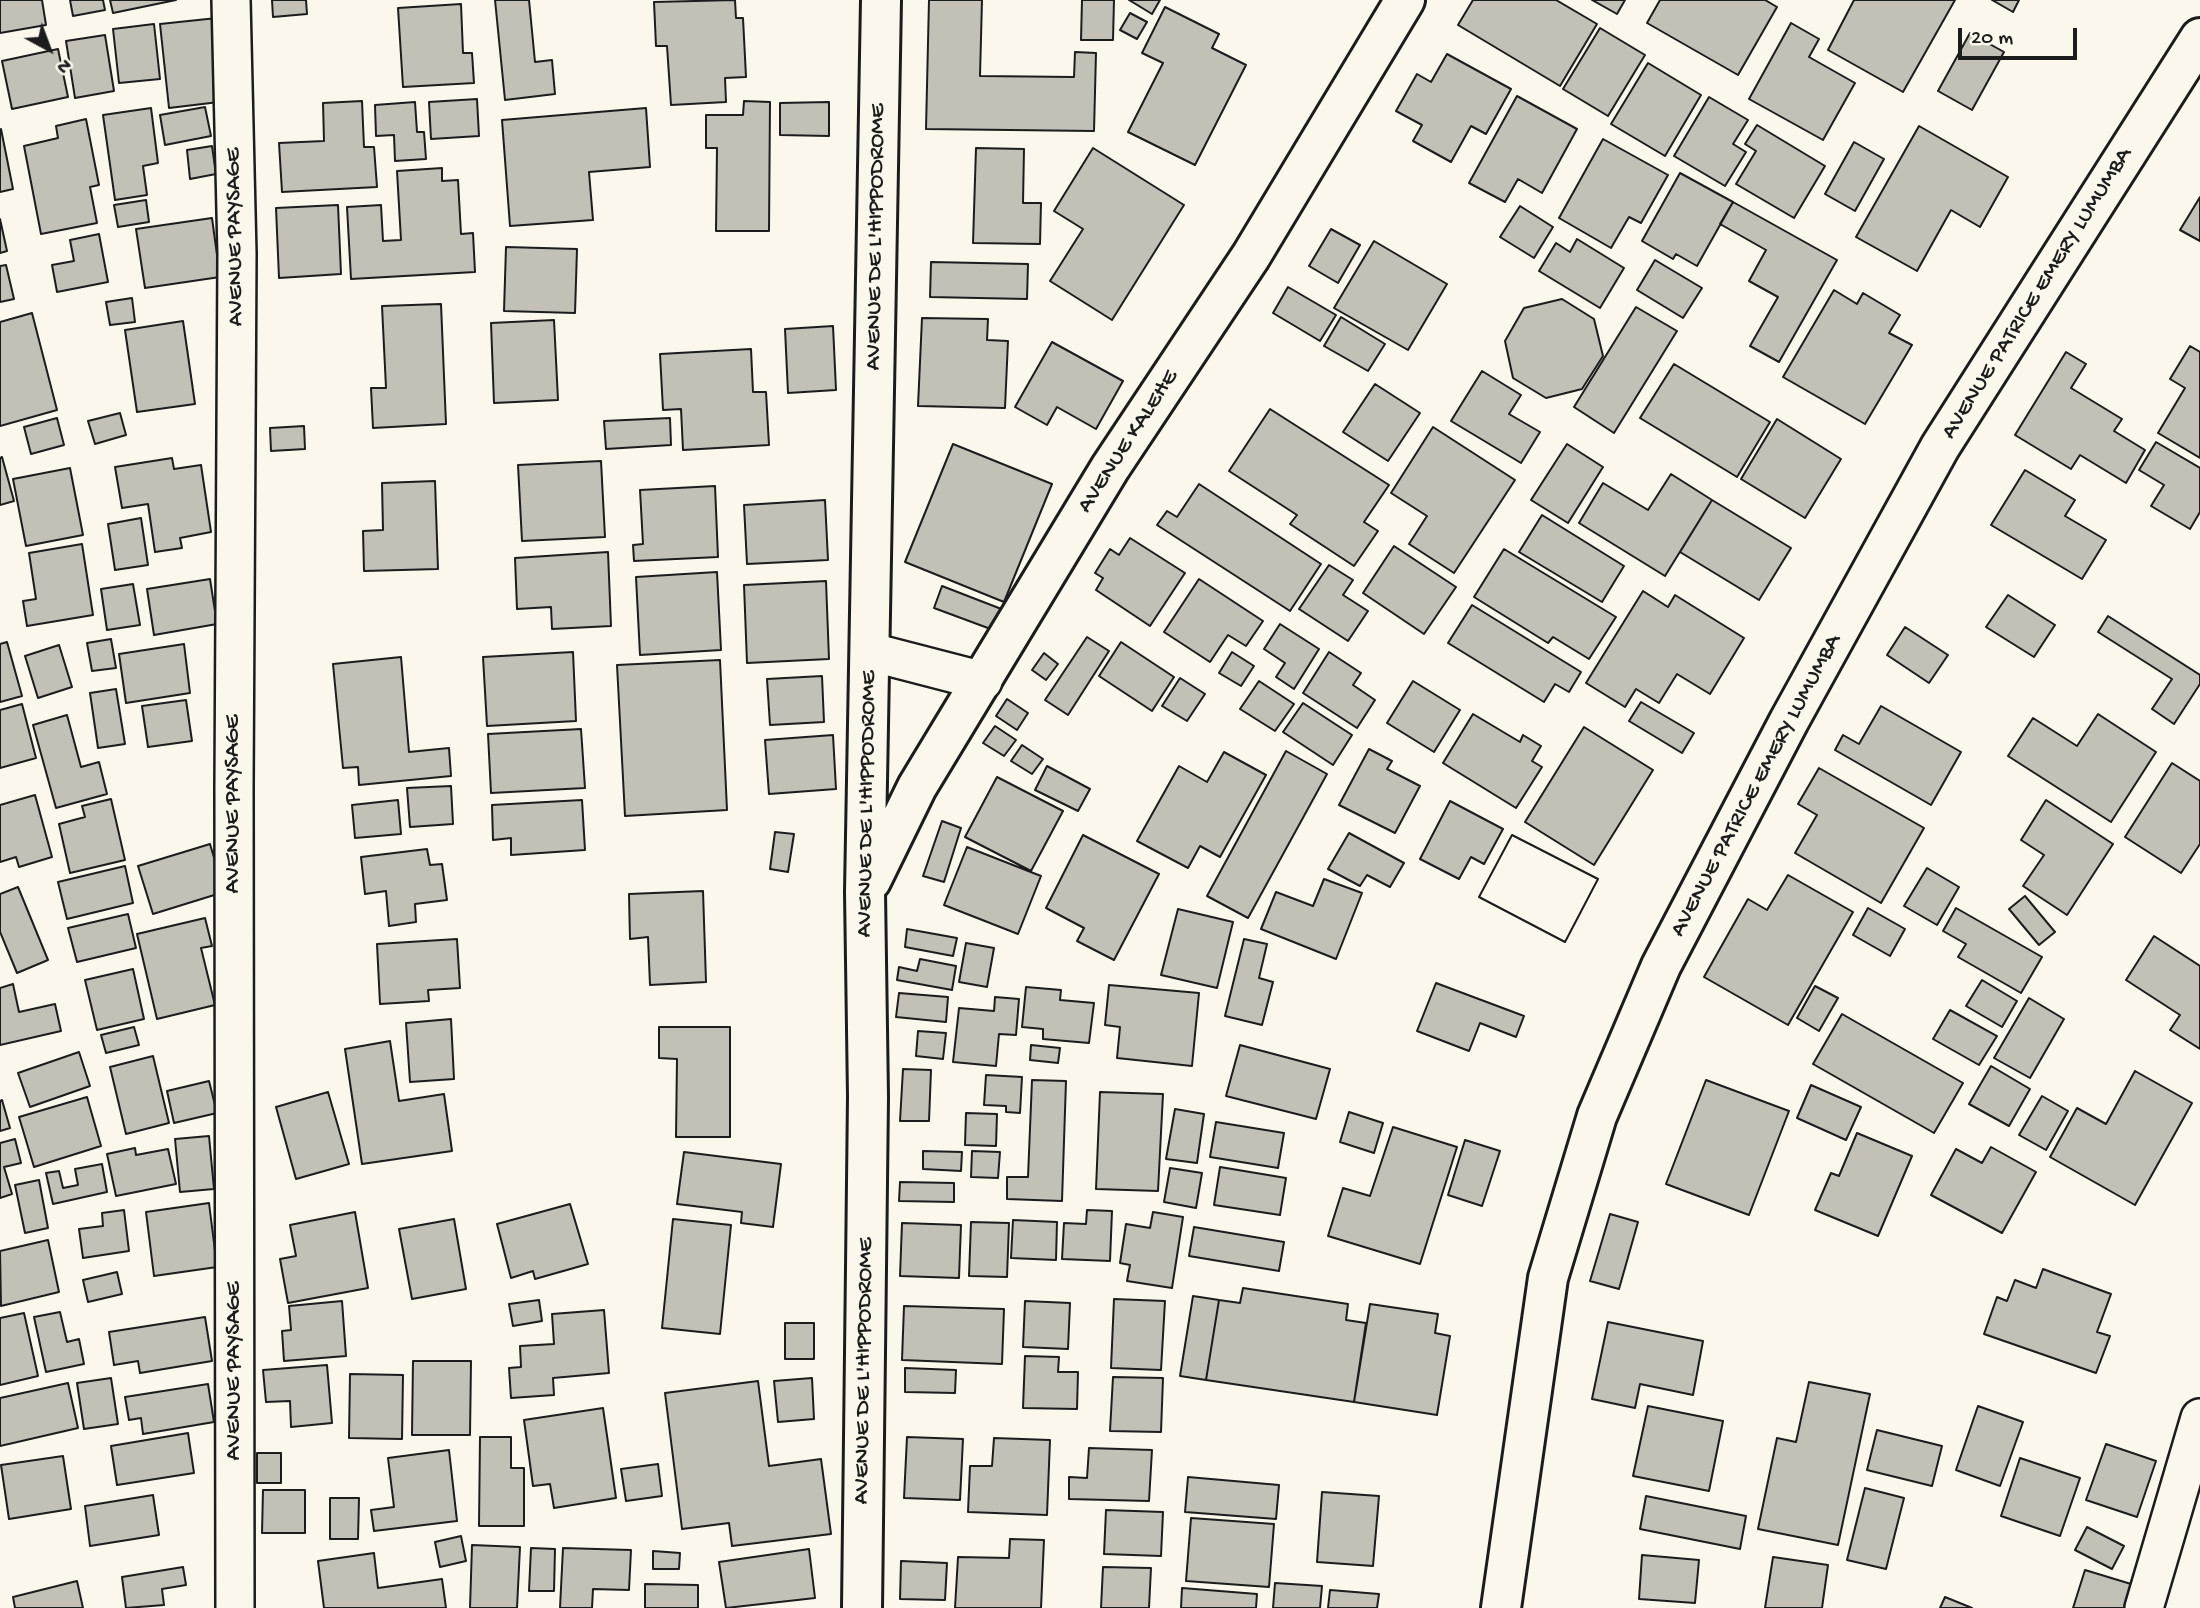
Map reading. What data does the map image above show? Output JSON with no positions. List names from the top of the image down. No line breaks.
{"streets":{"street":["AVENUE PAYSAGE","AVENUE DE L'HIPPODROME","AVENUE PATRICE EMERY LUMUMBA","AVENUE KALEHE"]},"crossings":[["AVENUE DE L'HIPPODROME","AVENUE KALEHE"]],"scale_bar":"20 m","north":"bottom right"}
